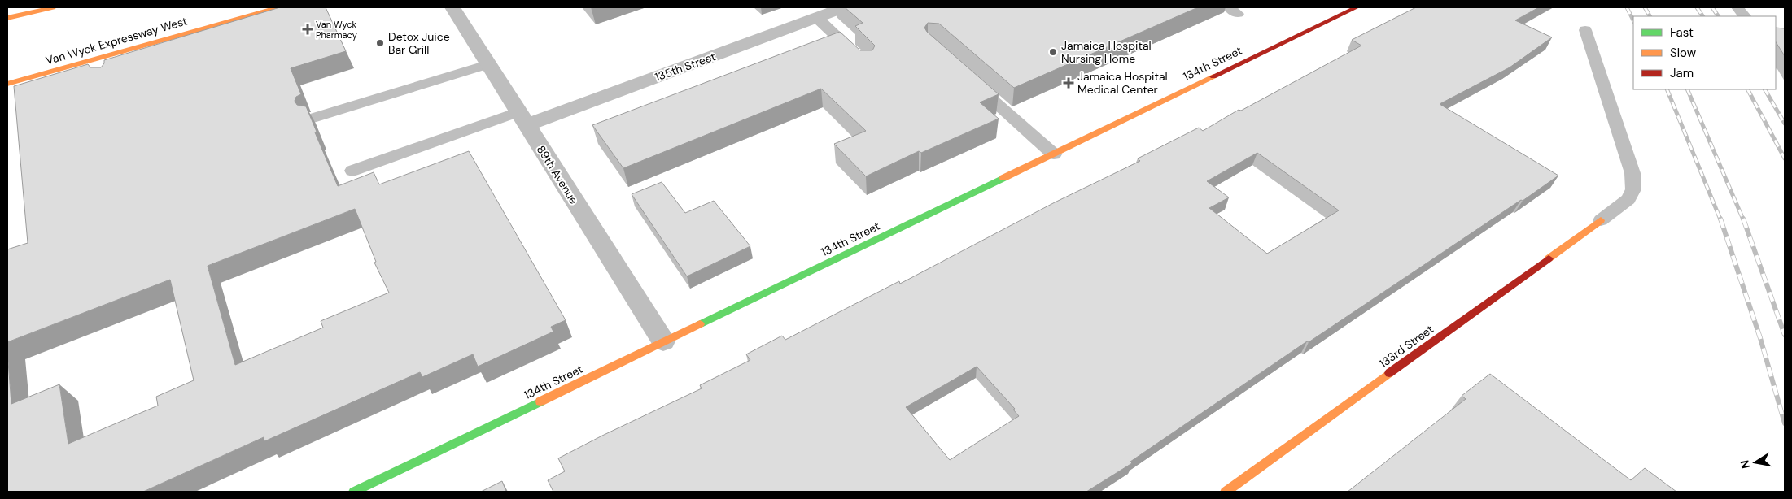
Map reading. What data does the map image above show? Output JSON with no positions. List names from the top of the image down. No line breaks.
{"streets":{"main road":["Van Wyck Expressway West","134th Street","133rd Street"],"street":["135th Street","89th Avenue"]},"crossings":[["134th Street","89th Avenue"],["135th Street","89th Avenue"]],"places":{"health":["Van Wyck Pharmacy","Jamaica Hospital Medical Center"],"other":["Detox Juice Bar Grill","Jamaica Hospital Nursing Home"]},"legend":["Fast","Slow","Jam"],"north":"left"}
